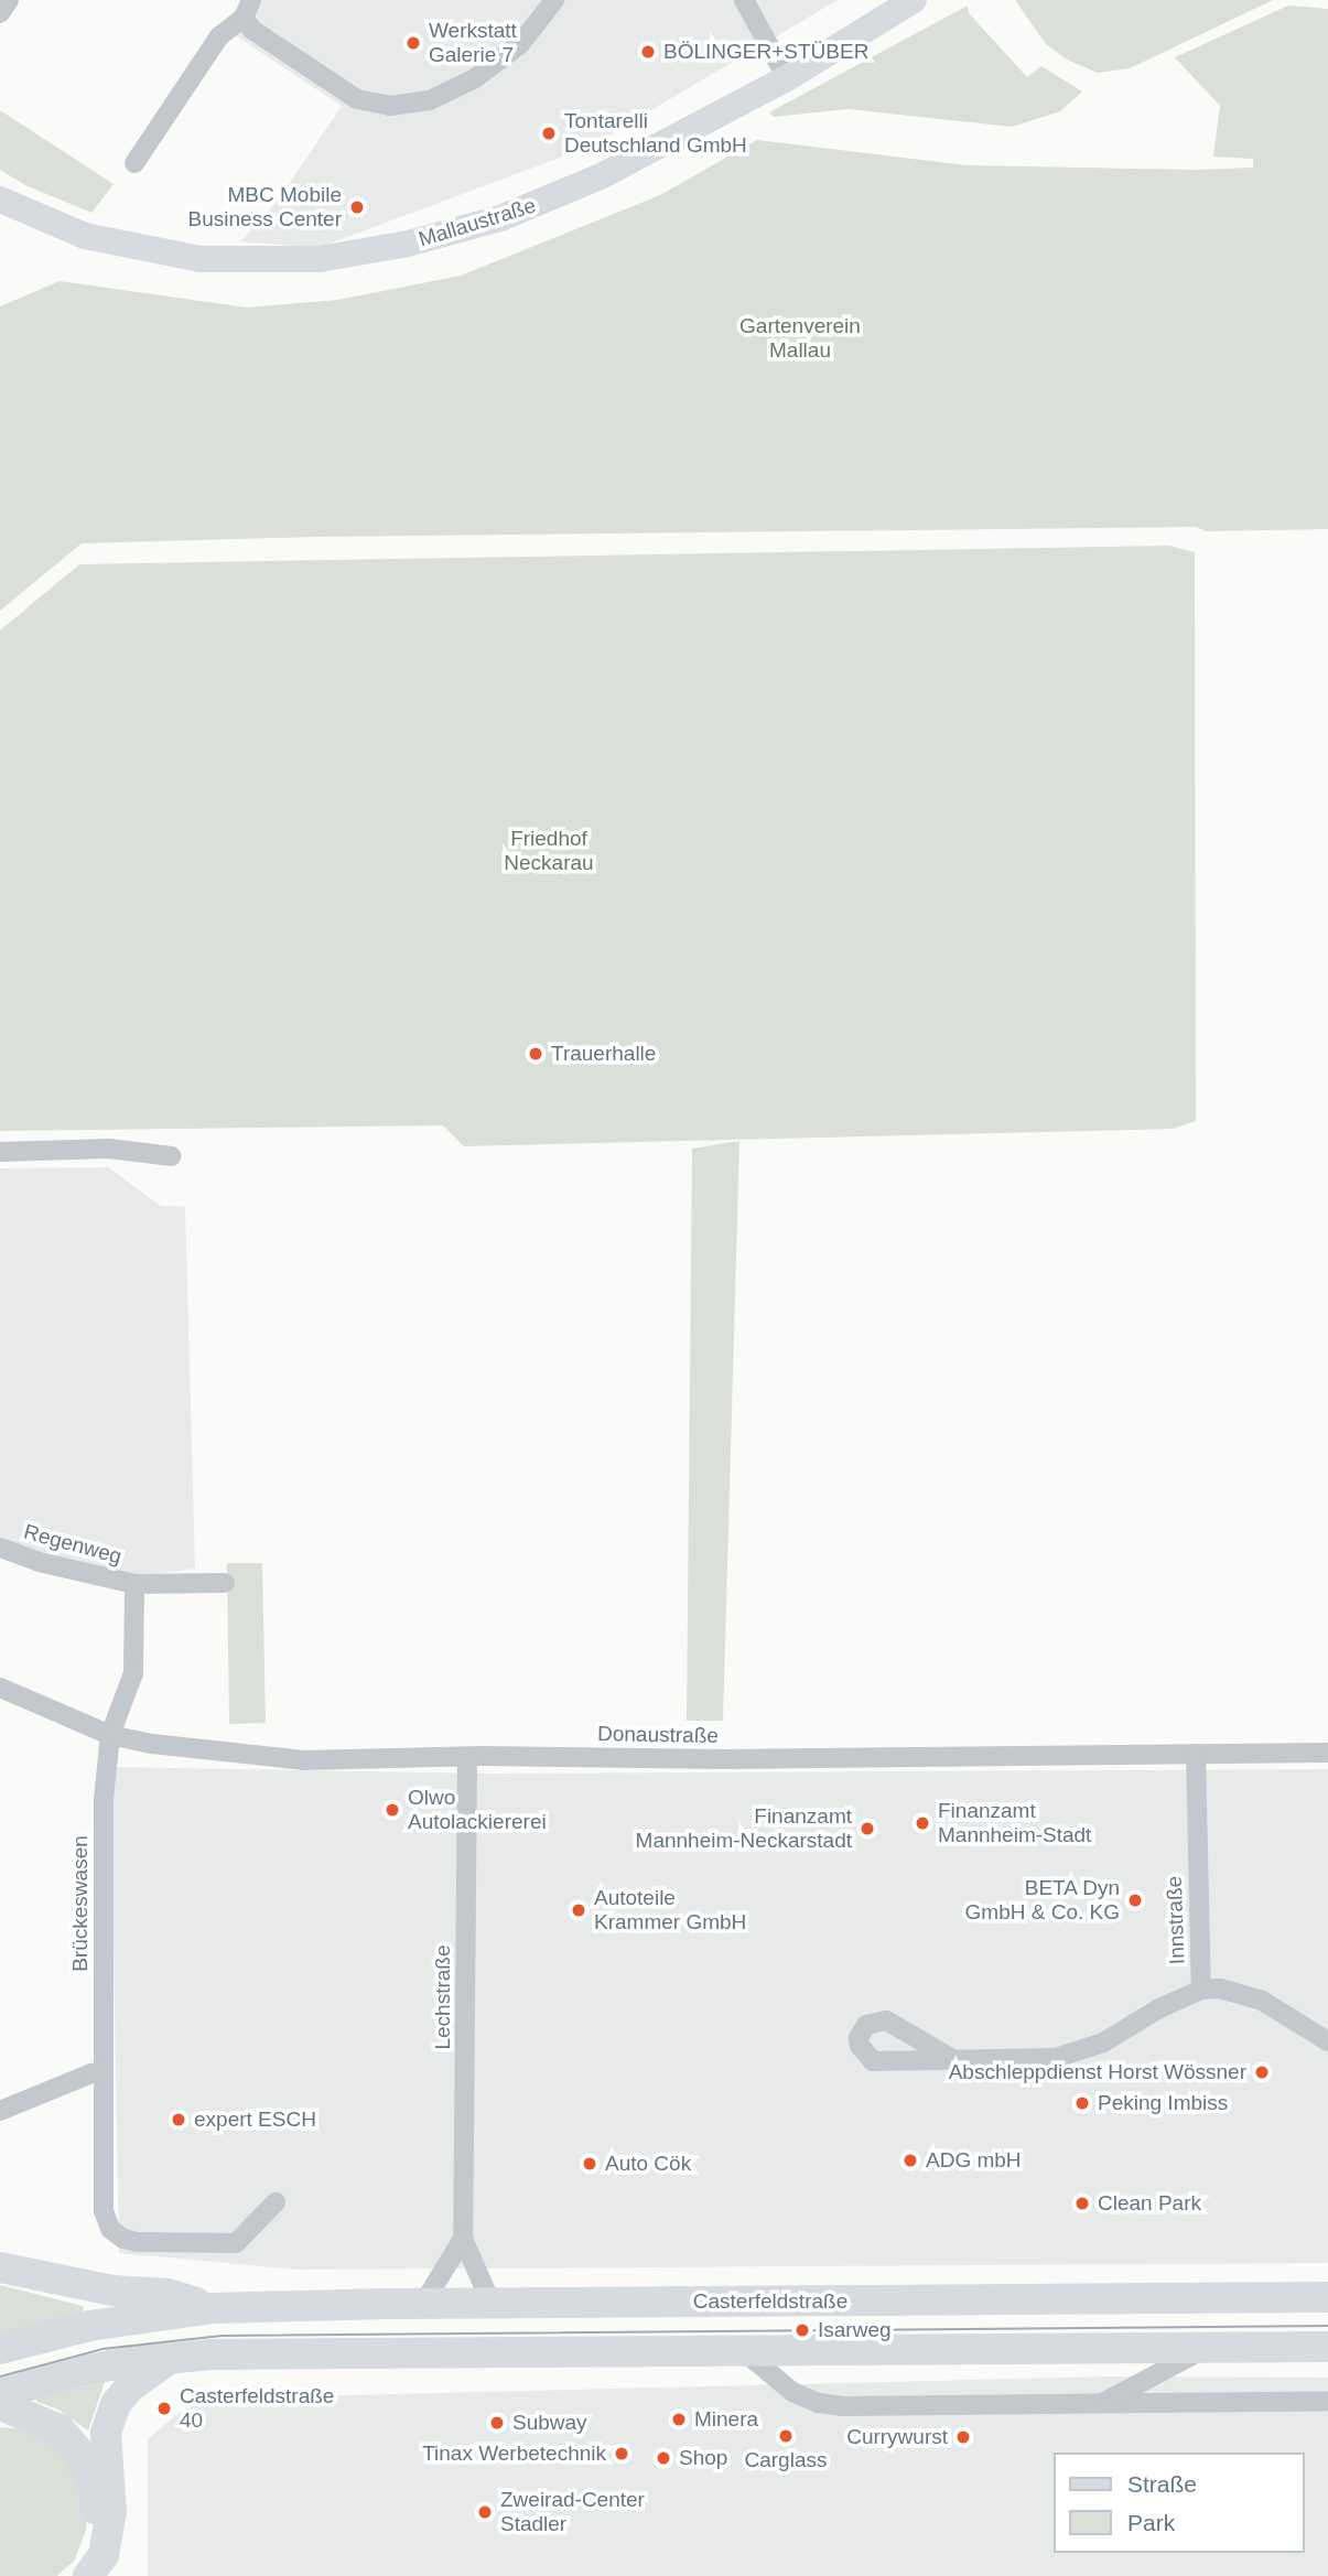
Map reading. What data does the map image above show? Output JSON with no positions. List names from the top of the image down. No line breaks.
{"streets":{"main road":["Mallaustraße","Casterfeldstraße"],"street":["Regenweg","Donaustraße","Brückeswasen","Innstraße","Lechstraße"]},"crossings":[["Regenweg","Donaustraße"],["Regenweg","Brückeswasen"],["Donaustraße","Brückeswasen"],["Donaustraße","Innstraße"],["Donaustraße","Lechstraße"],["Lechstraße","Casterfeldstraße"]],"parks":["Gartenverein Mallau","Friedhof Neckarau"],"places":["Werkstatt Galerie 7","BÖLINGER+STÜBER","Tontarelli Deutschland GmbH","MBC Mobile Business Center","Trauerhalle","Olwo Autolackiererei","Finanzamt Mannheim-Stadt","Finanzamt Mannheim-Neckarstadt","BETA Dyn GmbH & Co. KG","Autoteile Krammer GmbH","Abschleppdienst Horst Wössner","Peking Imbiss","expert ESCH","ADG mbH","Auto Cök","Clean Park","Isarweg","Casterfeldstraße 40","Minera","Subway","Carglass","Currywurst","Tinax Werbetechnik","Shop","Zweirad-Center Stadler"],"legend":["Straße","Park"]}
